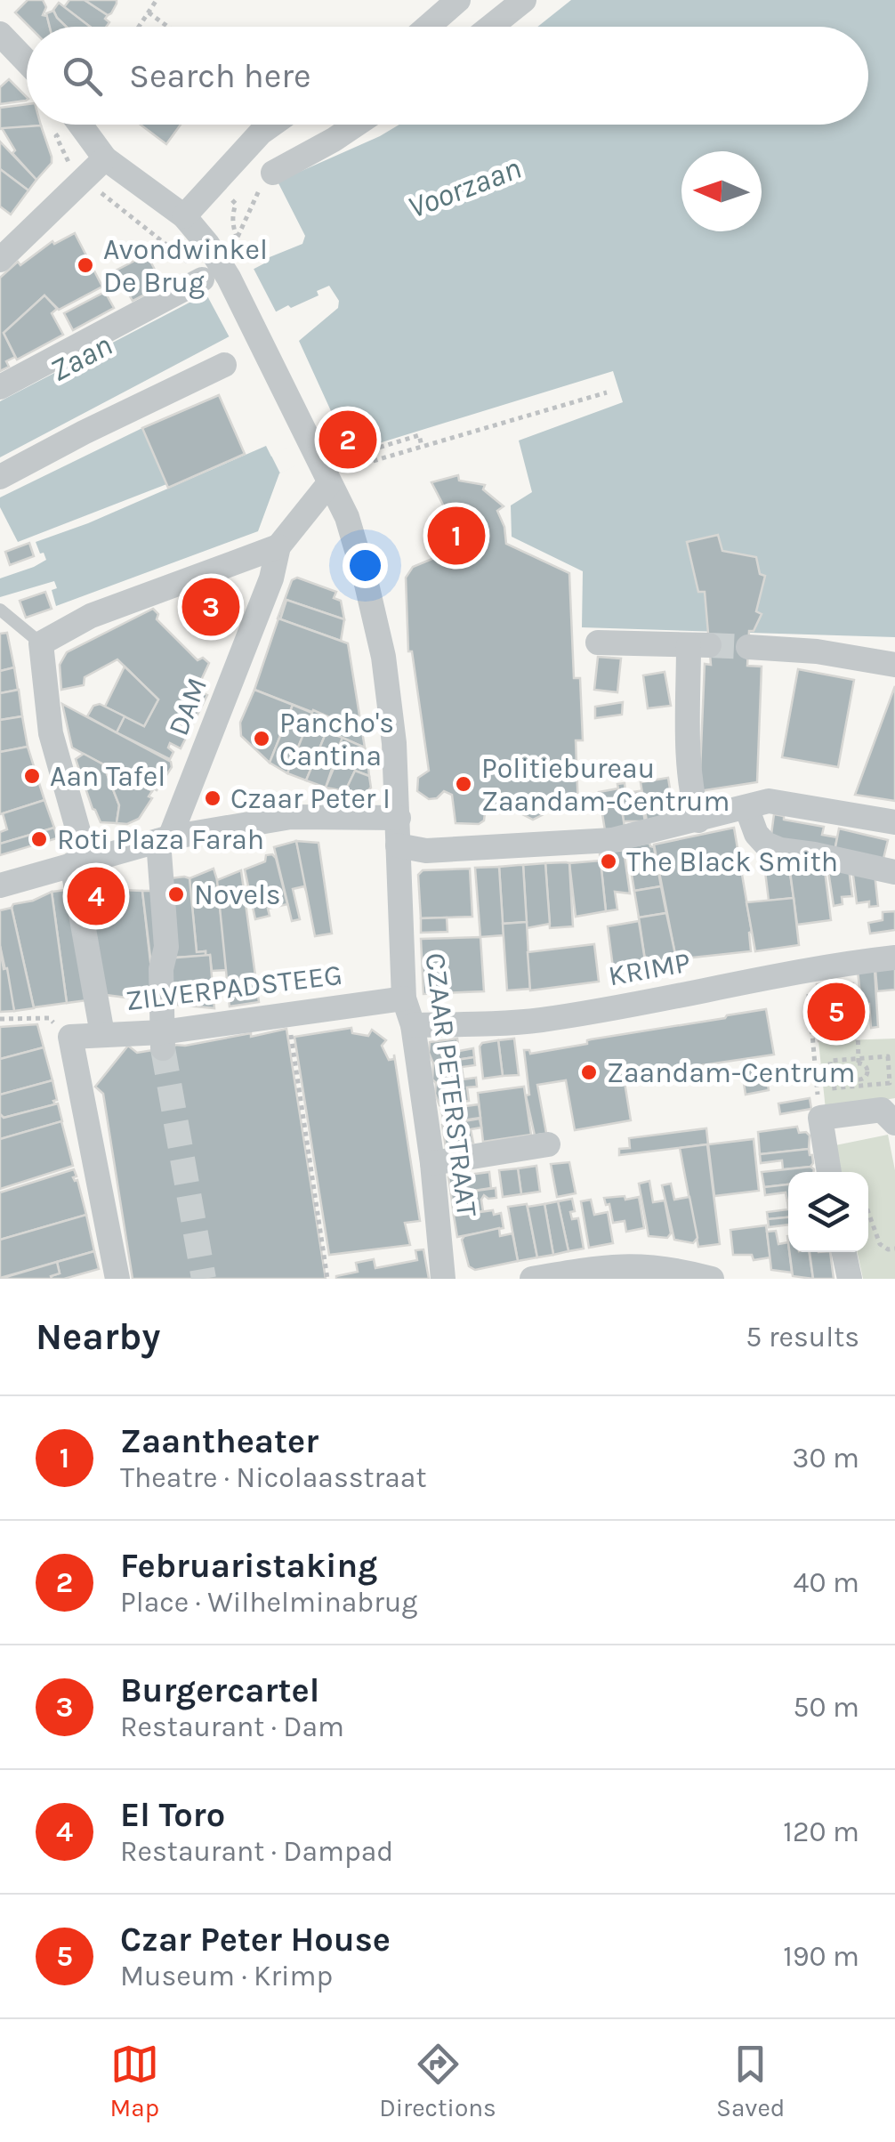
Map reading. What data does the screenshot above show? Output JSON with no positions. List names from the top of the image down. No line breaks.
{"streets":{"street":["DAM","KRIMP","ZILVERPADSTEEG","CZAAR PETERSTRAAT"]},"crossings":[["DAM","CZAAR PETERSTRAAT"],["KRIMP","CZAAR PETERSTRAAT"],["ZILVERPADSTEEG","CZAAR PETERSTRAAT"]],"water":["Voorzaan","Zaan"],"places":["Avondwinkel De Brug","Pancho's Cantina","Aan Tafel","Politiebureau Zaandam-Centrum","Czaar Peter I","Roti Plaza Farah","The Black Smith","Novels","Zaandam-Centrum"],"north":"left","page":{"search":"Search here","pins":["2","1","3","4","5"],"heading":["Nearby","5 results"],"list":[{"mark":"1","name":"Zaantheater","note":"Theatre · Nicolaasstraat","value":"30 m"},{"mark":"2","name":"Februaristaking","note":"Place · Wilhelminabrug","value":"40 m"},{"mark":"3","name":"Burgercartel","note":"Restaurant · Dam","value":"50 m"},{"mark":"4","name":"El Toro","note":"Restaurant · Dampad","value":"120 m"},{"mark":"5","name":"Czar Peter House","note":"Museum · Krimp","value":"190 m"}],"nav":["Map","Directions","Saved"]}}
